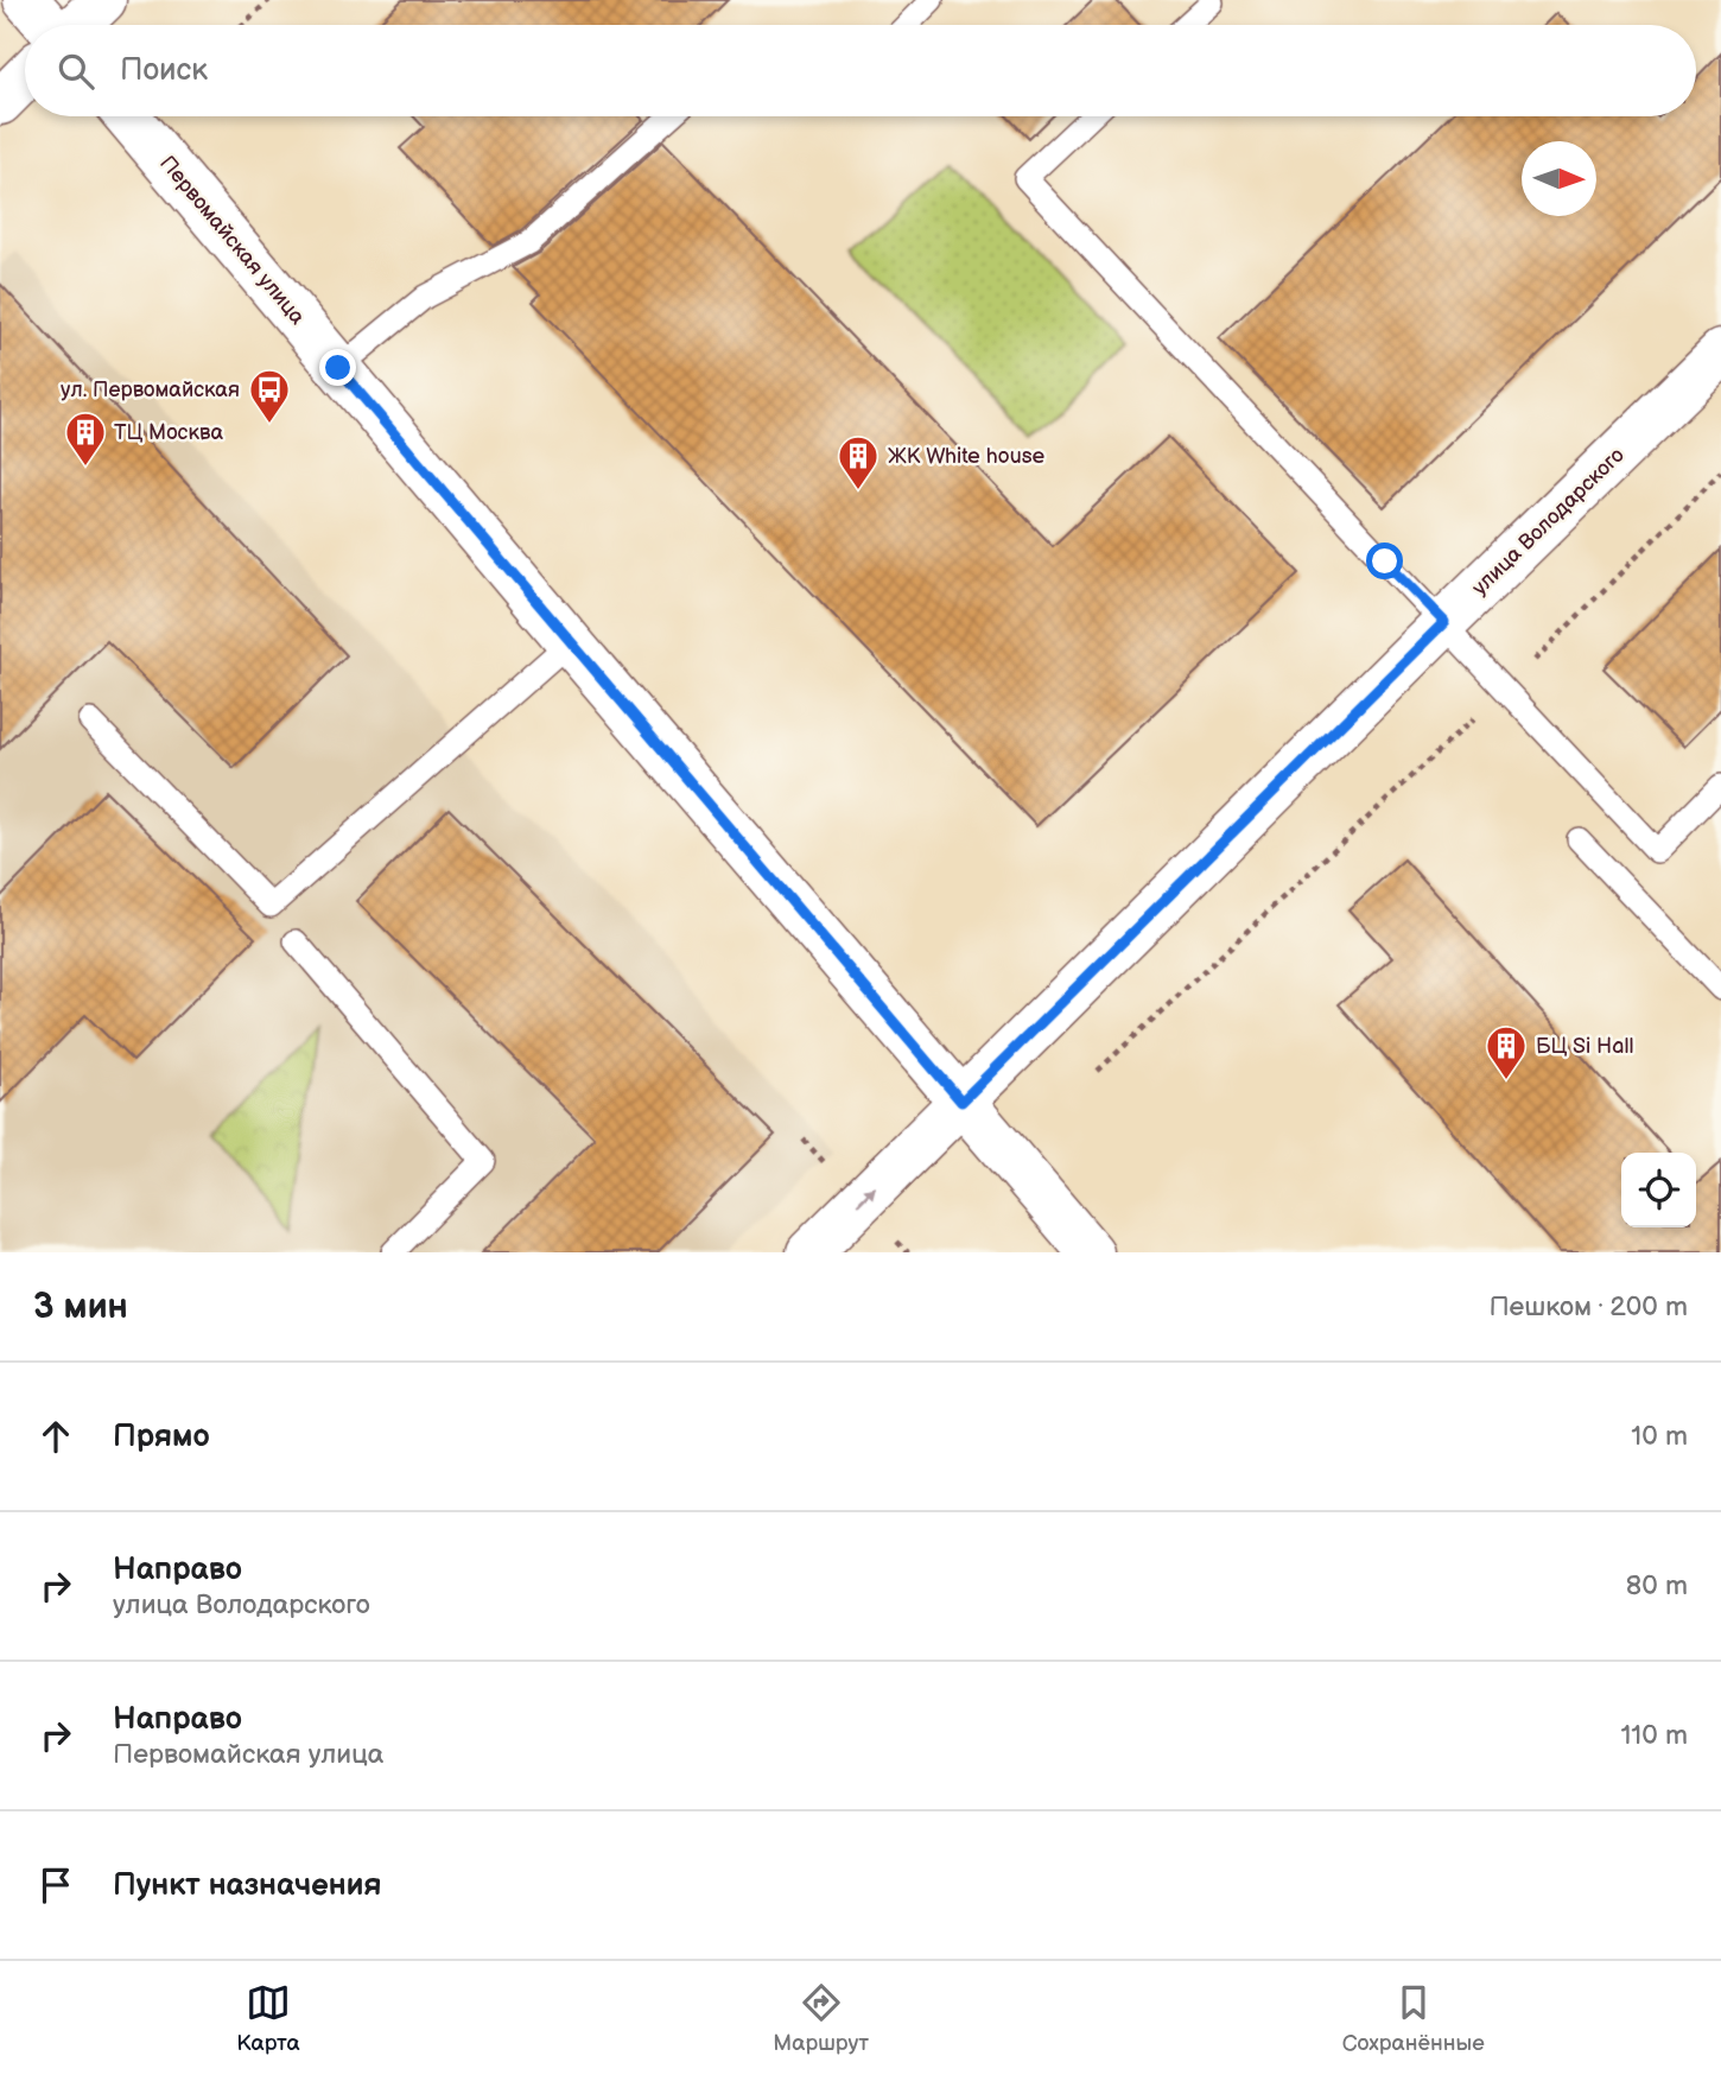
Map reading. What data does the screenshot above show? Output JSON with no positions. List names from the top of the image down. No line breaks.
{"streets":{"street":["Первомайская улица","улица Володарского"]},"crossings":[["Первомайская улица","улица Володарского"]],"places":{"bus stop":["ул. Первомайская"],"building":["ТЦ Москва","ЖК White house","БЦ Si Hall"]},"north":"right","page":{"search":"Поиск","heading":["3 мин","Пешком · 200 m"],"list":[["Прямо","10 m"],["Направо","улица Володарского","80 m"],["Направо","Первомайская улица","110 m"],"Пункт назначения"],"nav":["Карта","Маршрут","Сохранённые"]}}
